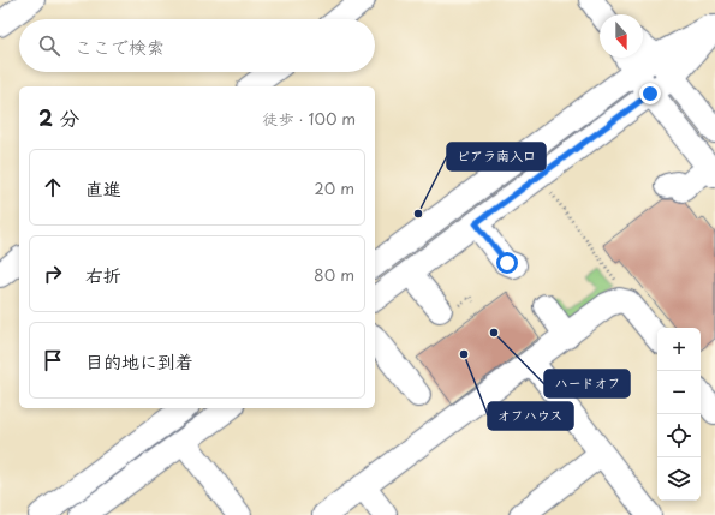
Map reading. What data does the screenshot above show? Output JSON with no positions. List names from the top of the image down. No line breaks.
{"places":["ピアラ南入口","ハードオフ","オフハウス"],"north":"bottom","page":{"search":"ここで検索","heading":["2 分","徒歩 · 100 m"],"list":[["直進","20 m"],["右折","80 m"],"目的地に到着"],"map_buttons":["+","−"]}}
